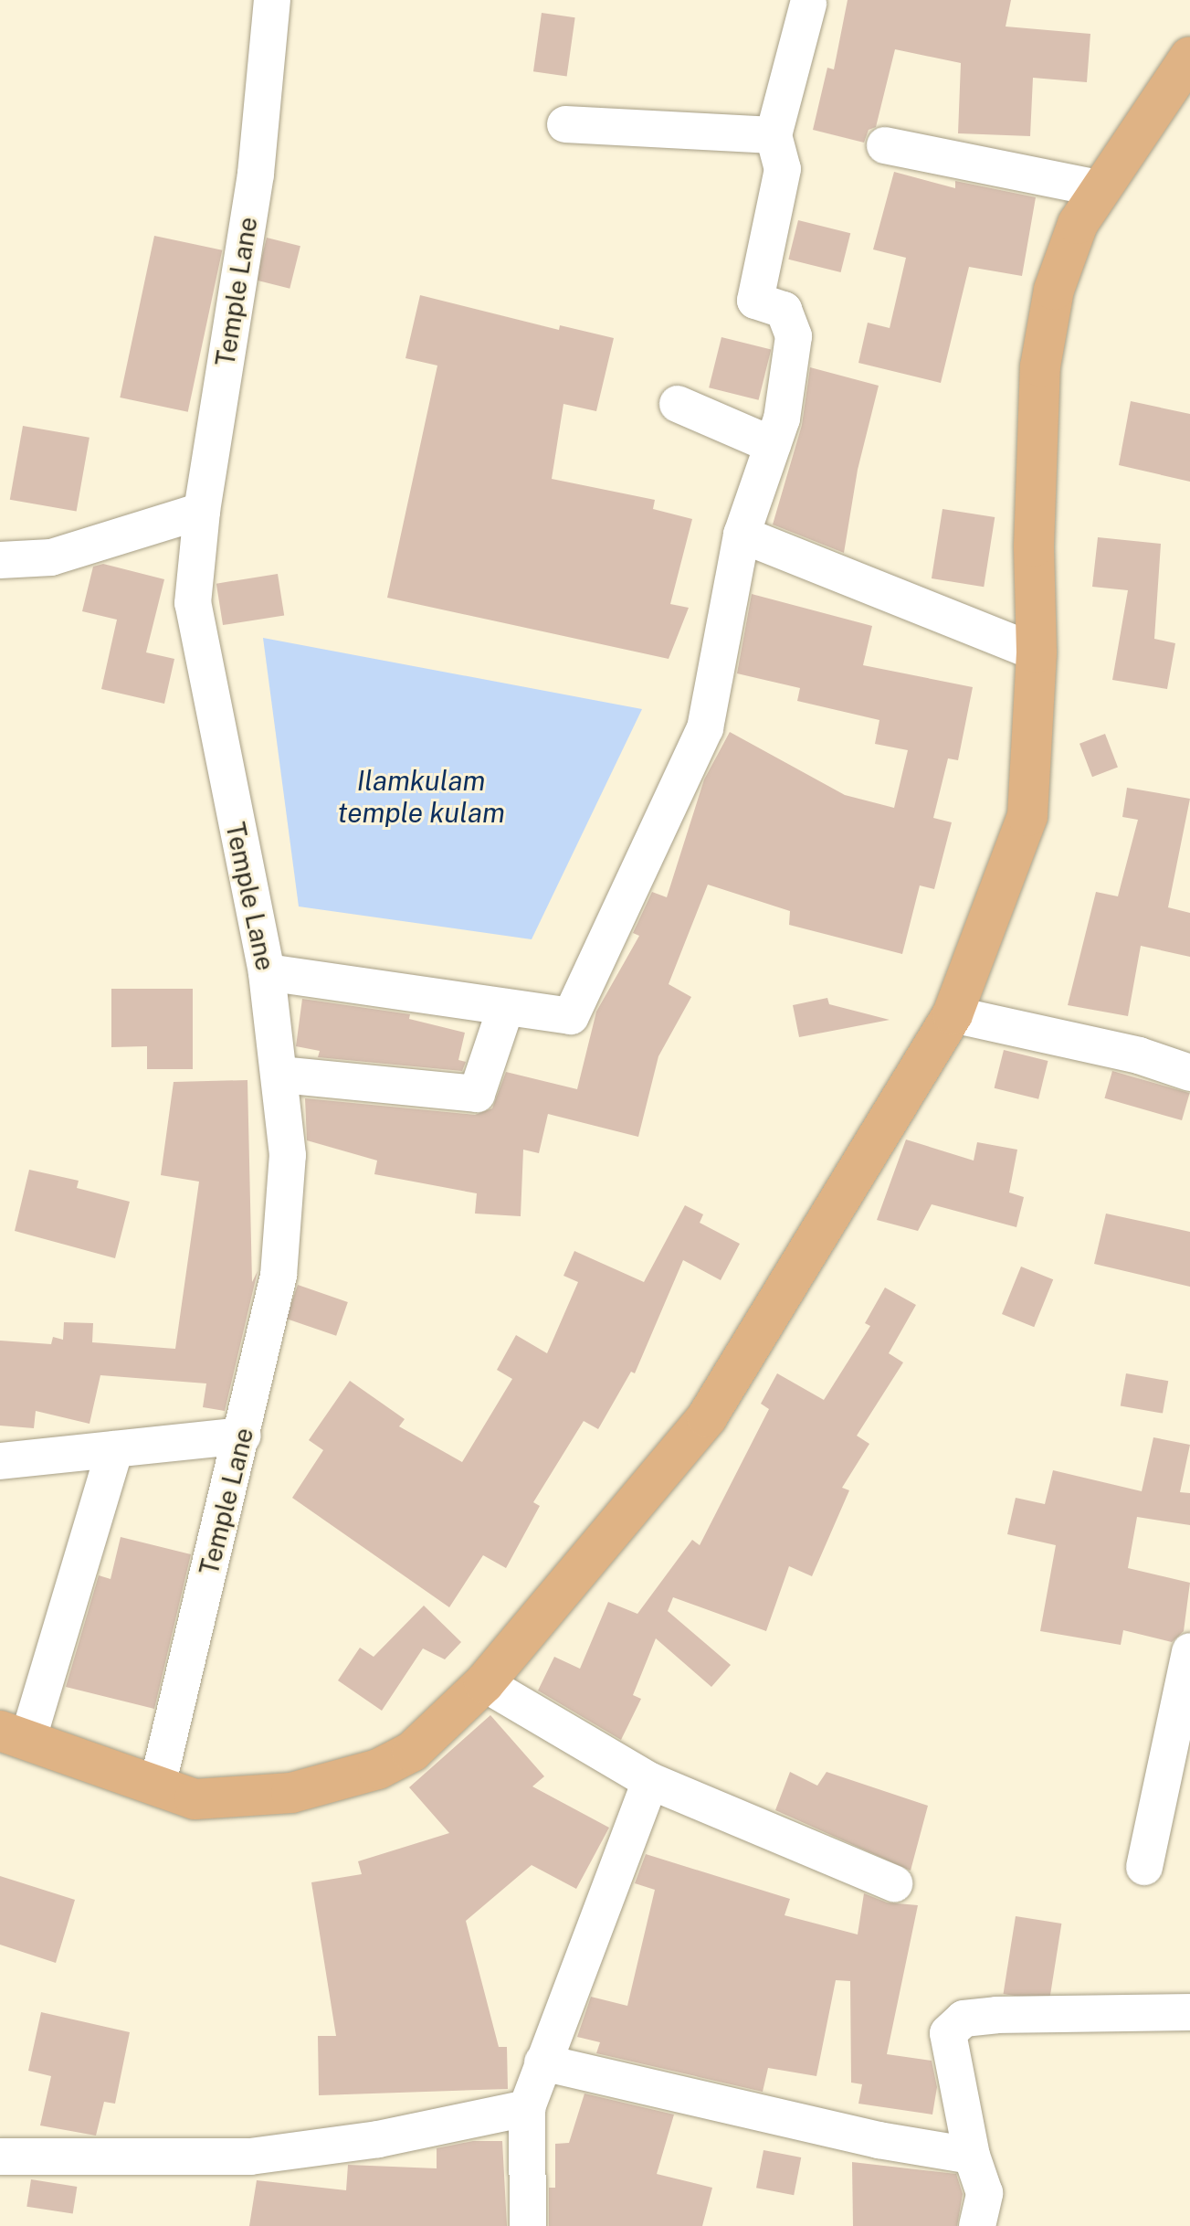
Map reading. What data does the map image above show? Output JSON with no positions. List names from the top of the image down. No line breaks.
{"streets":{"street":["Temple Lane"]},"water":["Ilamkulam temple kulam"]}
